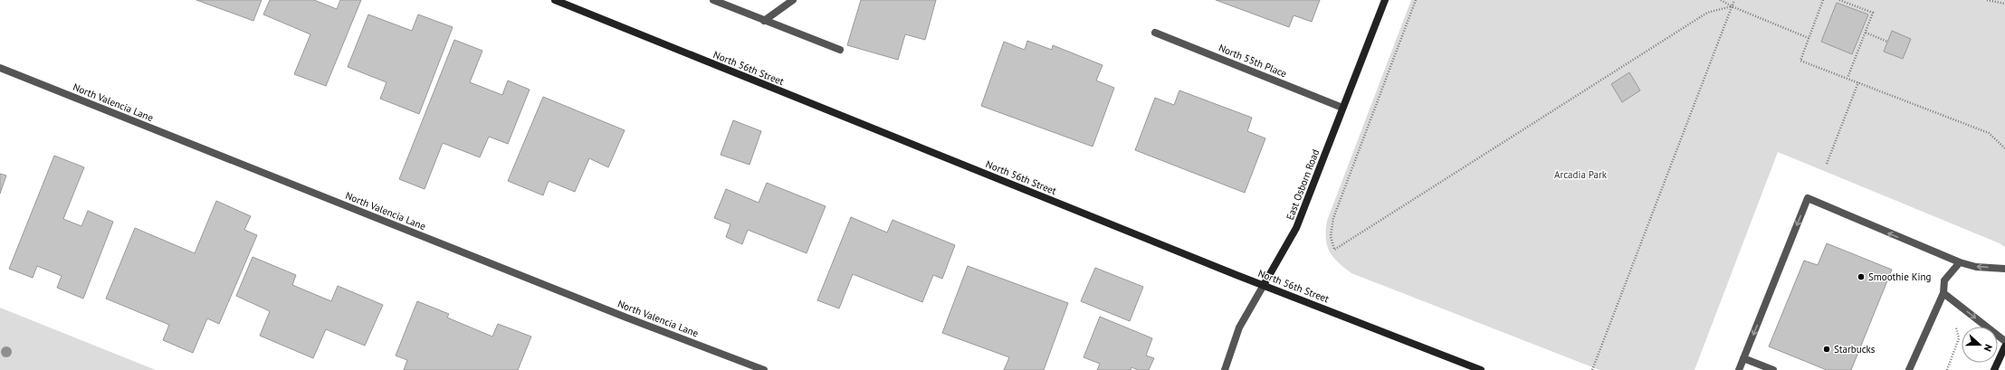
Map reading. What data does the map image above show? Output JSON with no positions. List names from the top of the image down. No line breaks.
{"streets":{"main road":["North 56th Street","East Osborn Road"],"street":["North 55th Place","North Valencia Lane"]},"crossings":[["North 55th Place","East Osborn Road"],["North 56th Street","East Osborn Road"]],"parks":["Arcadia Park"],"places":["Smoothie King","Starbucks"],"north":"right"}
